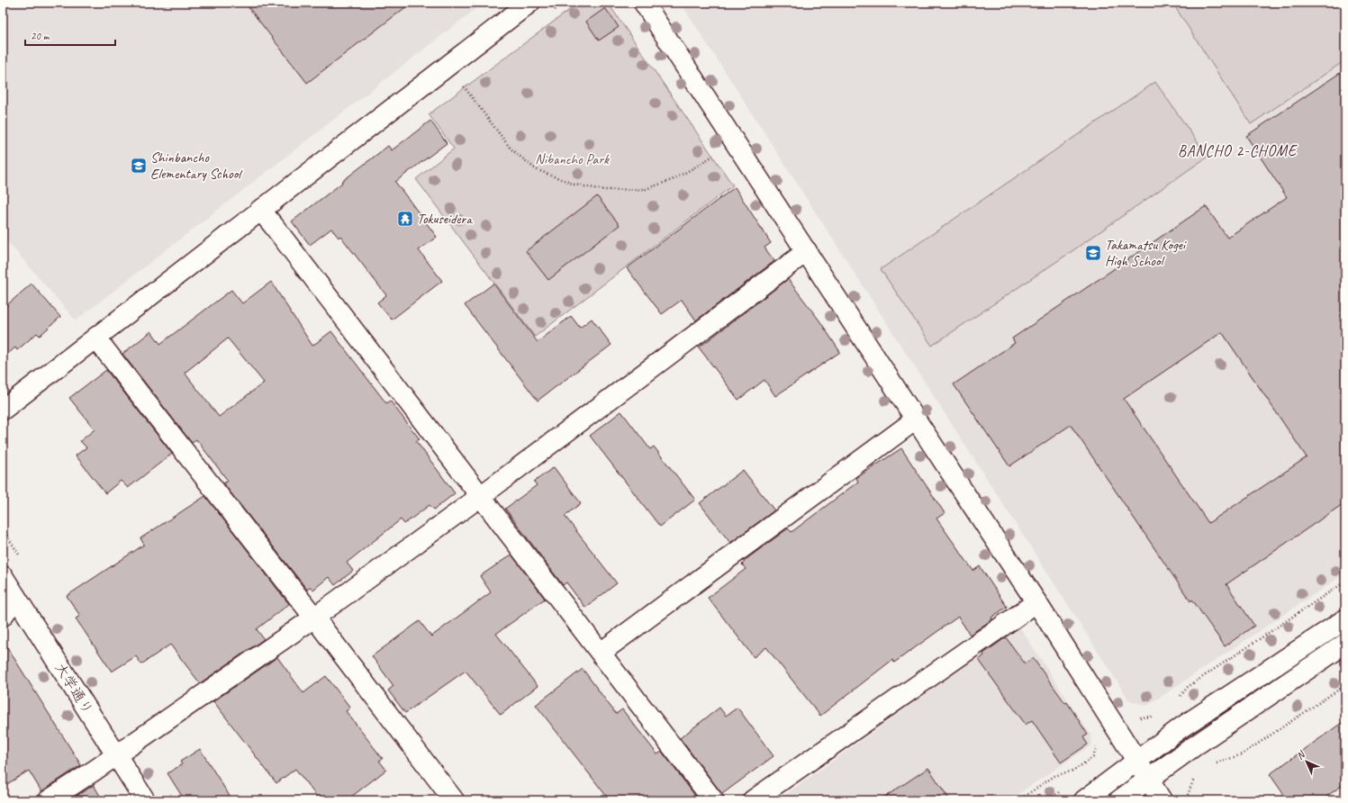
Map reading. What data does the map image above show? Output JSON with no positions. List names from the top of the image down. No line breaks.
{"streets":{"street":["大学通り"]},"districts":["BANCHO 2-CHOME"],"parks":["Nibancho Park"],"places":{"school or university":["Shinbancho Elementary School","Takamatsu Kogei High School"],"temple":["Tokuseidera"]},"scale_bar":"20 m","north":"top left"}
